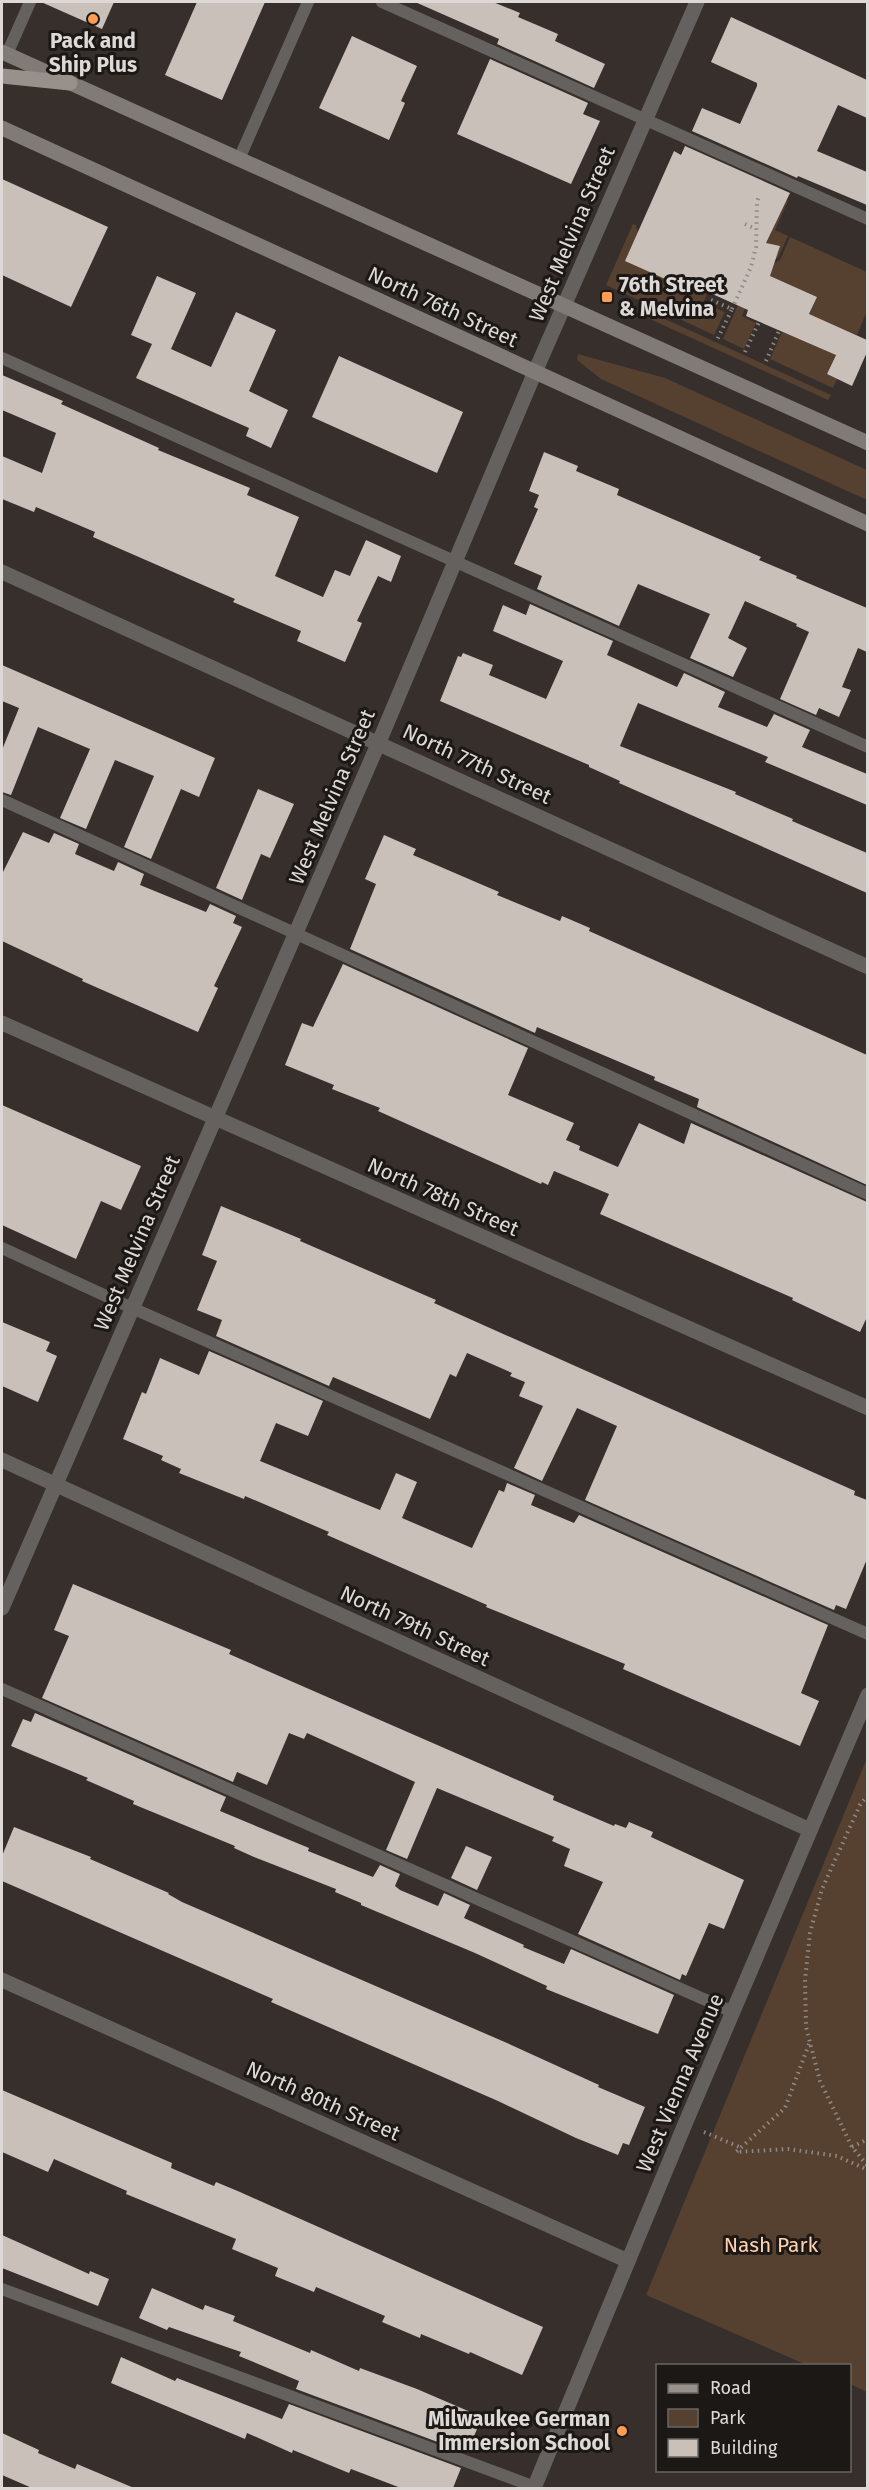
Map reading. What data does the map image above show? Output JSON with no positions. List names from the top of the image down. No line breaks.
{"streets":{"main road":["North 76th Street"],"street":["West Melvina Street","North 77th Street","North 78th Street","North 79th Street","West Vienna Avenue","North 80th Street"]},"crossings":[["West Melvina Street","North 76th Street"],["West Melvina Street","North 77th Street"],["West Melvina Street","North 78th Street"],["West Melvina Street","North 79th Street"],["North 79th Street","West Vienna Avenue"],["West Vienna Avenue","North 80th Street"]],"parks":["Nash Park"],"places":{"other":["Pack and Ship Plus","Milwaukee German Immersion School"],"transit":["76th Street & Melvina"]},"legend":["Road","Park","Building"]}
